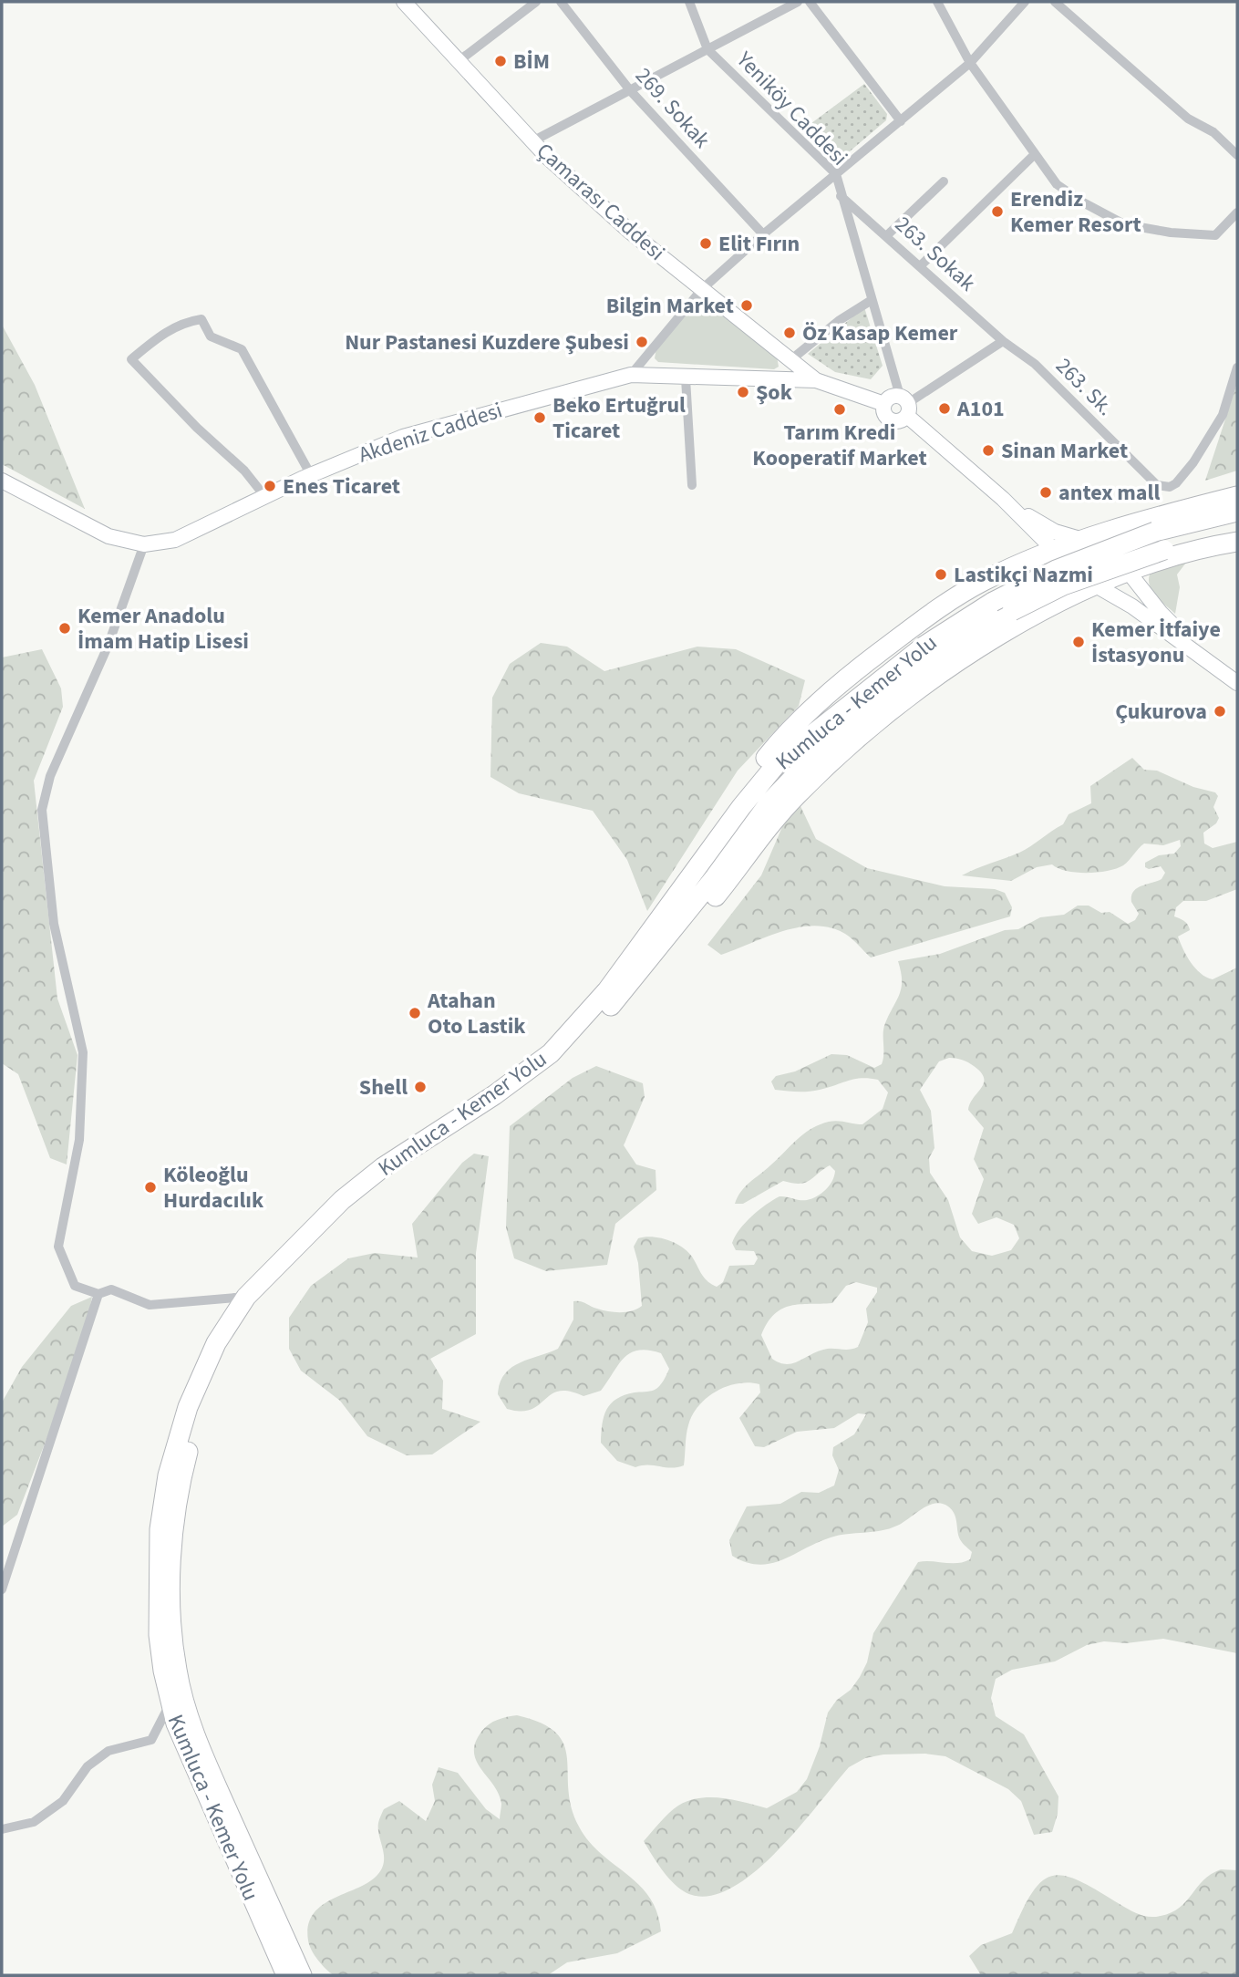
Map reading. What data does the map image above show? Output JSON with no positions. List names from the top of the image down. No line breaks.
{"streets":{"highway":["Kumluca - Kemer Yolu"],"street":["269. Sokak","Yeniköy Caddesi","Çamarası Caddesi","263. Sokak","263. Sk.","Akdeniz Caddesi"]},"crossings":[["Yeniköy Caddesi","263. Sokak"],["Yeniköy Caddesi","Akdeniz Caddesi"],["Çamarası Caddesi","Akdeniz Caddesi"],["263. Sokak","263. Sk."]],"places":["BİM","Erendiz Kemer Resort","Elit Fırın","Bilgin Market","Öz Kasap Kemer","Nur Pastanesi Kuzdere Şubesi","Şok","A101","Tarım Kredi Kooperatif Market","Beko Ertuğrul Ticaret","Sinan Market","Enes Ticaret","antex mall","Lastikçi Nazmi","Kemer Anadolu İmam Hatip Lisesi","Kemer İtfaiye İstasyonu","Çukurova","Atahan Oto Lastik","Shell","Köleoğlu Hurdacılık"]}
